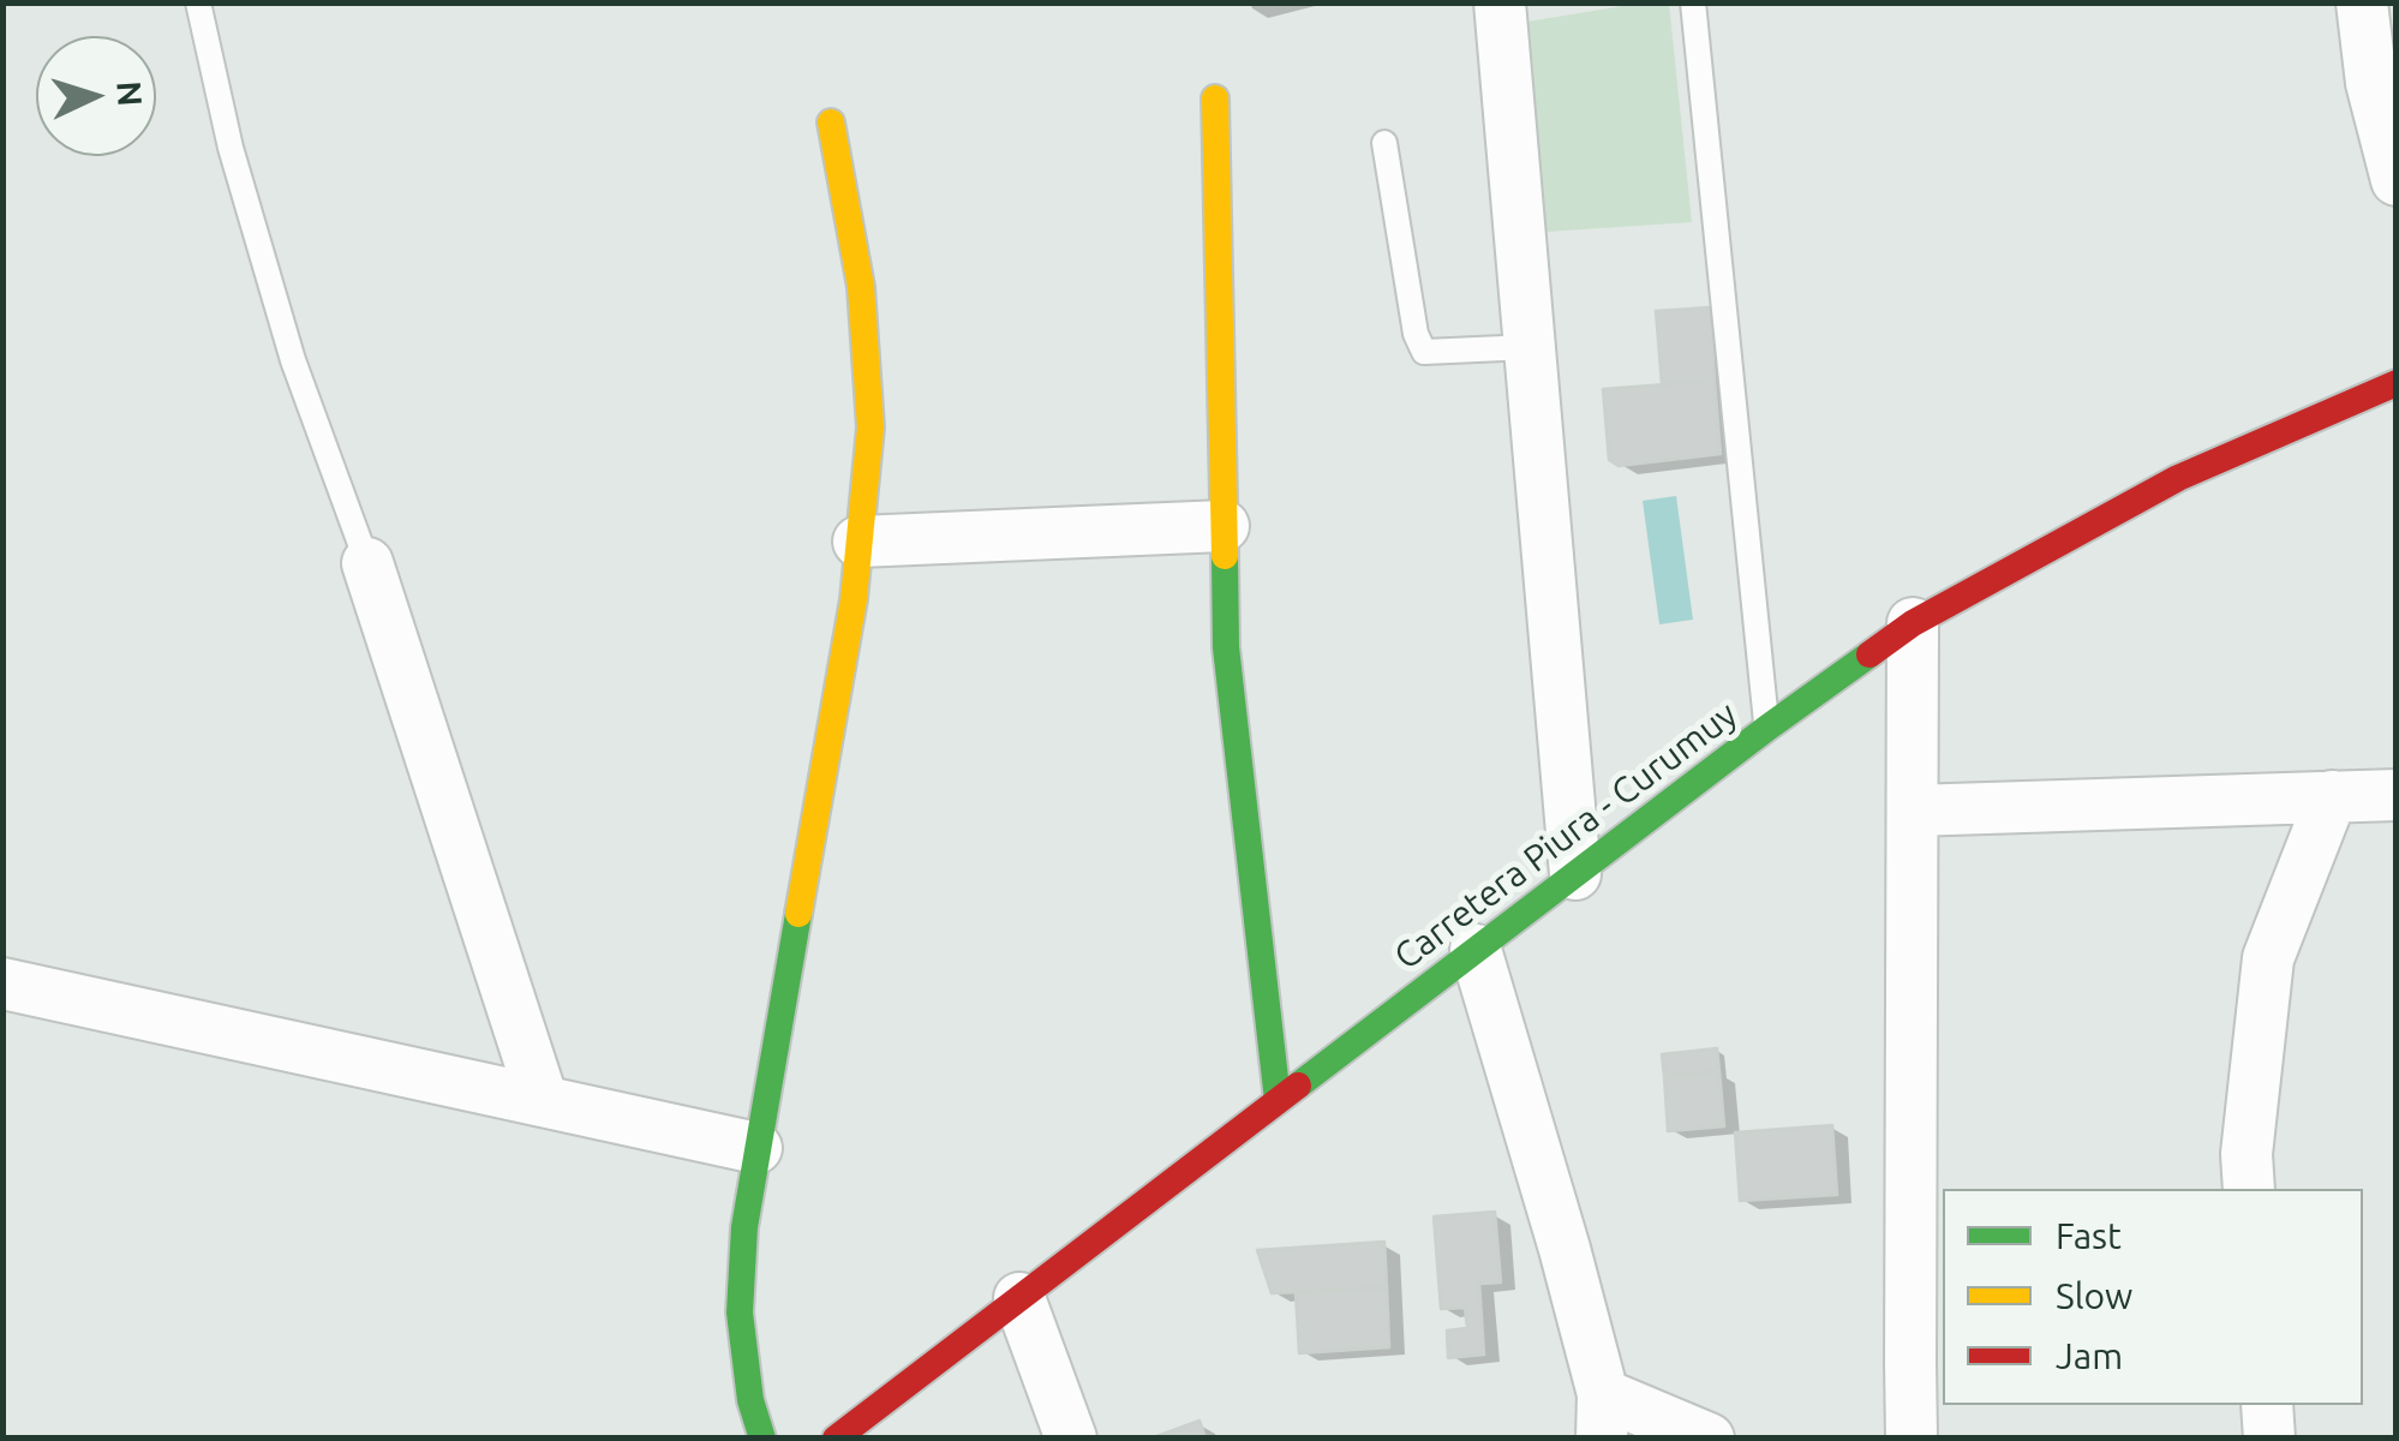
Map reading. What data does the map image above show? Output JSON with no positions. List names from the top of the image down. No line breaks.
{"streets":{"street":["Carretera Piura - Curumuy"]},"legend":["Fast","Slow","Jam"],"north":"right"}
